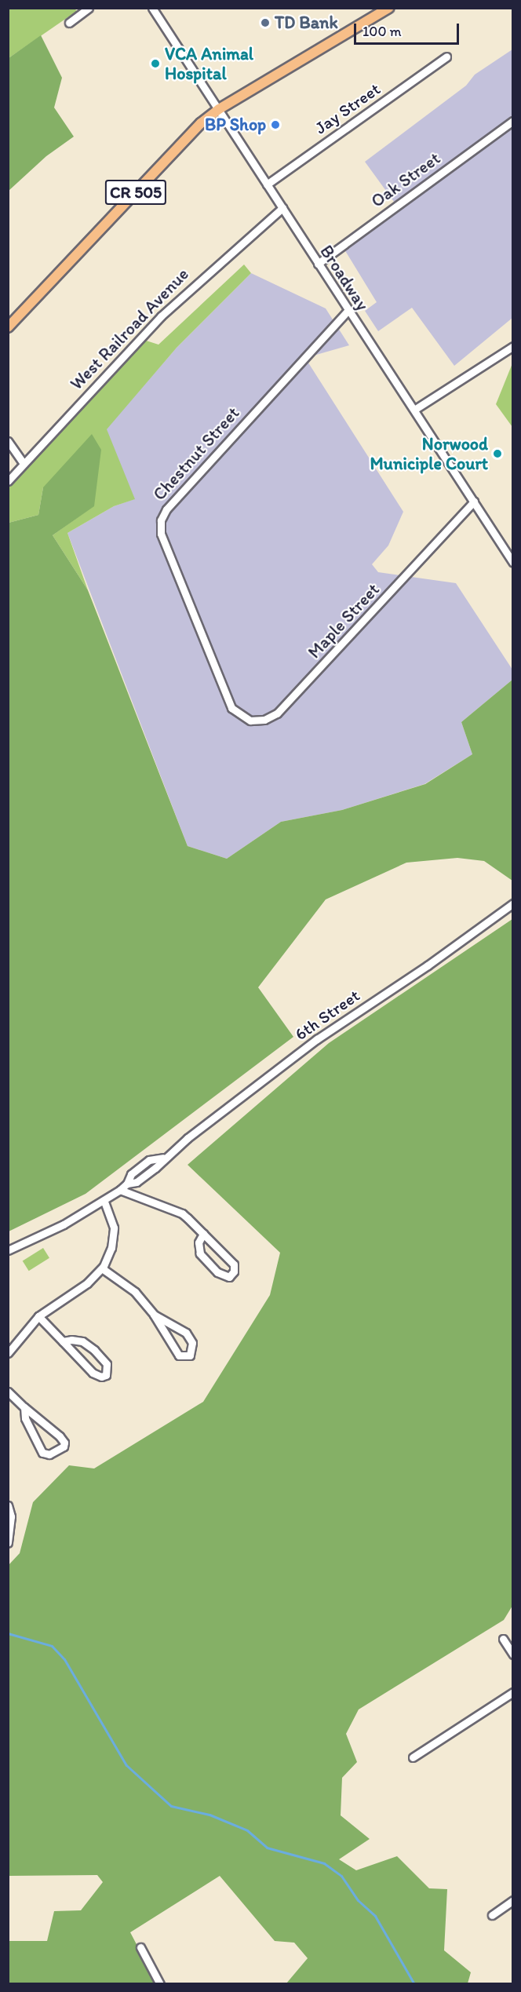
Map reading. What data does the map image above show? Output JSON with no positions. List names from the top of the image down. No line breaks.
{"streets":{"main road":["CR 505"],"street":["Jay Street","Oak Street","Broadway","West Railroad Avenue","Chestnut Street","Maple Street","6th Street"]},"crossings":[["Jay Street","Broadway"],["Oak Street","Broadway"],["CR 505","Broadway"],["Broadway","West Railroad Avenue"],["Broadway","Chestnut Street"],["Broadway","Maple Street"],["Chestnut Street","Maple Street"]],"places":["TD Bank","VCA Animal Hospital","BP Shop","Norwood Municiple Court"],"scale_bar":"100 m"}
